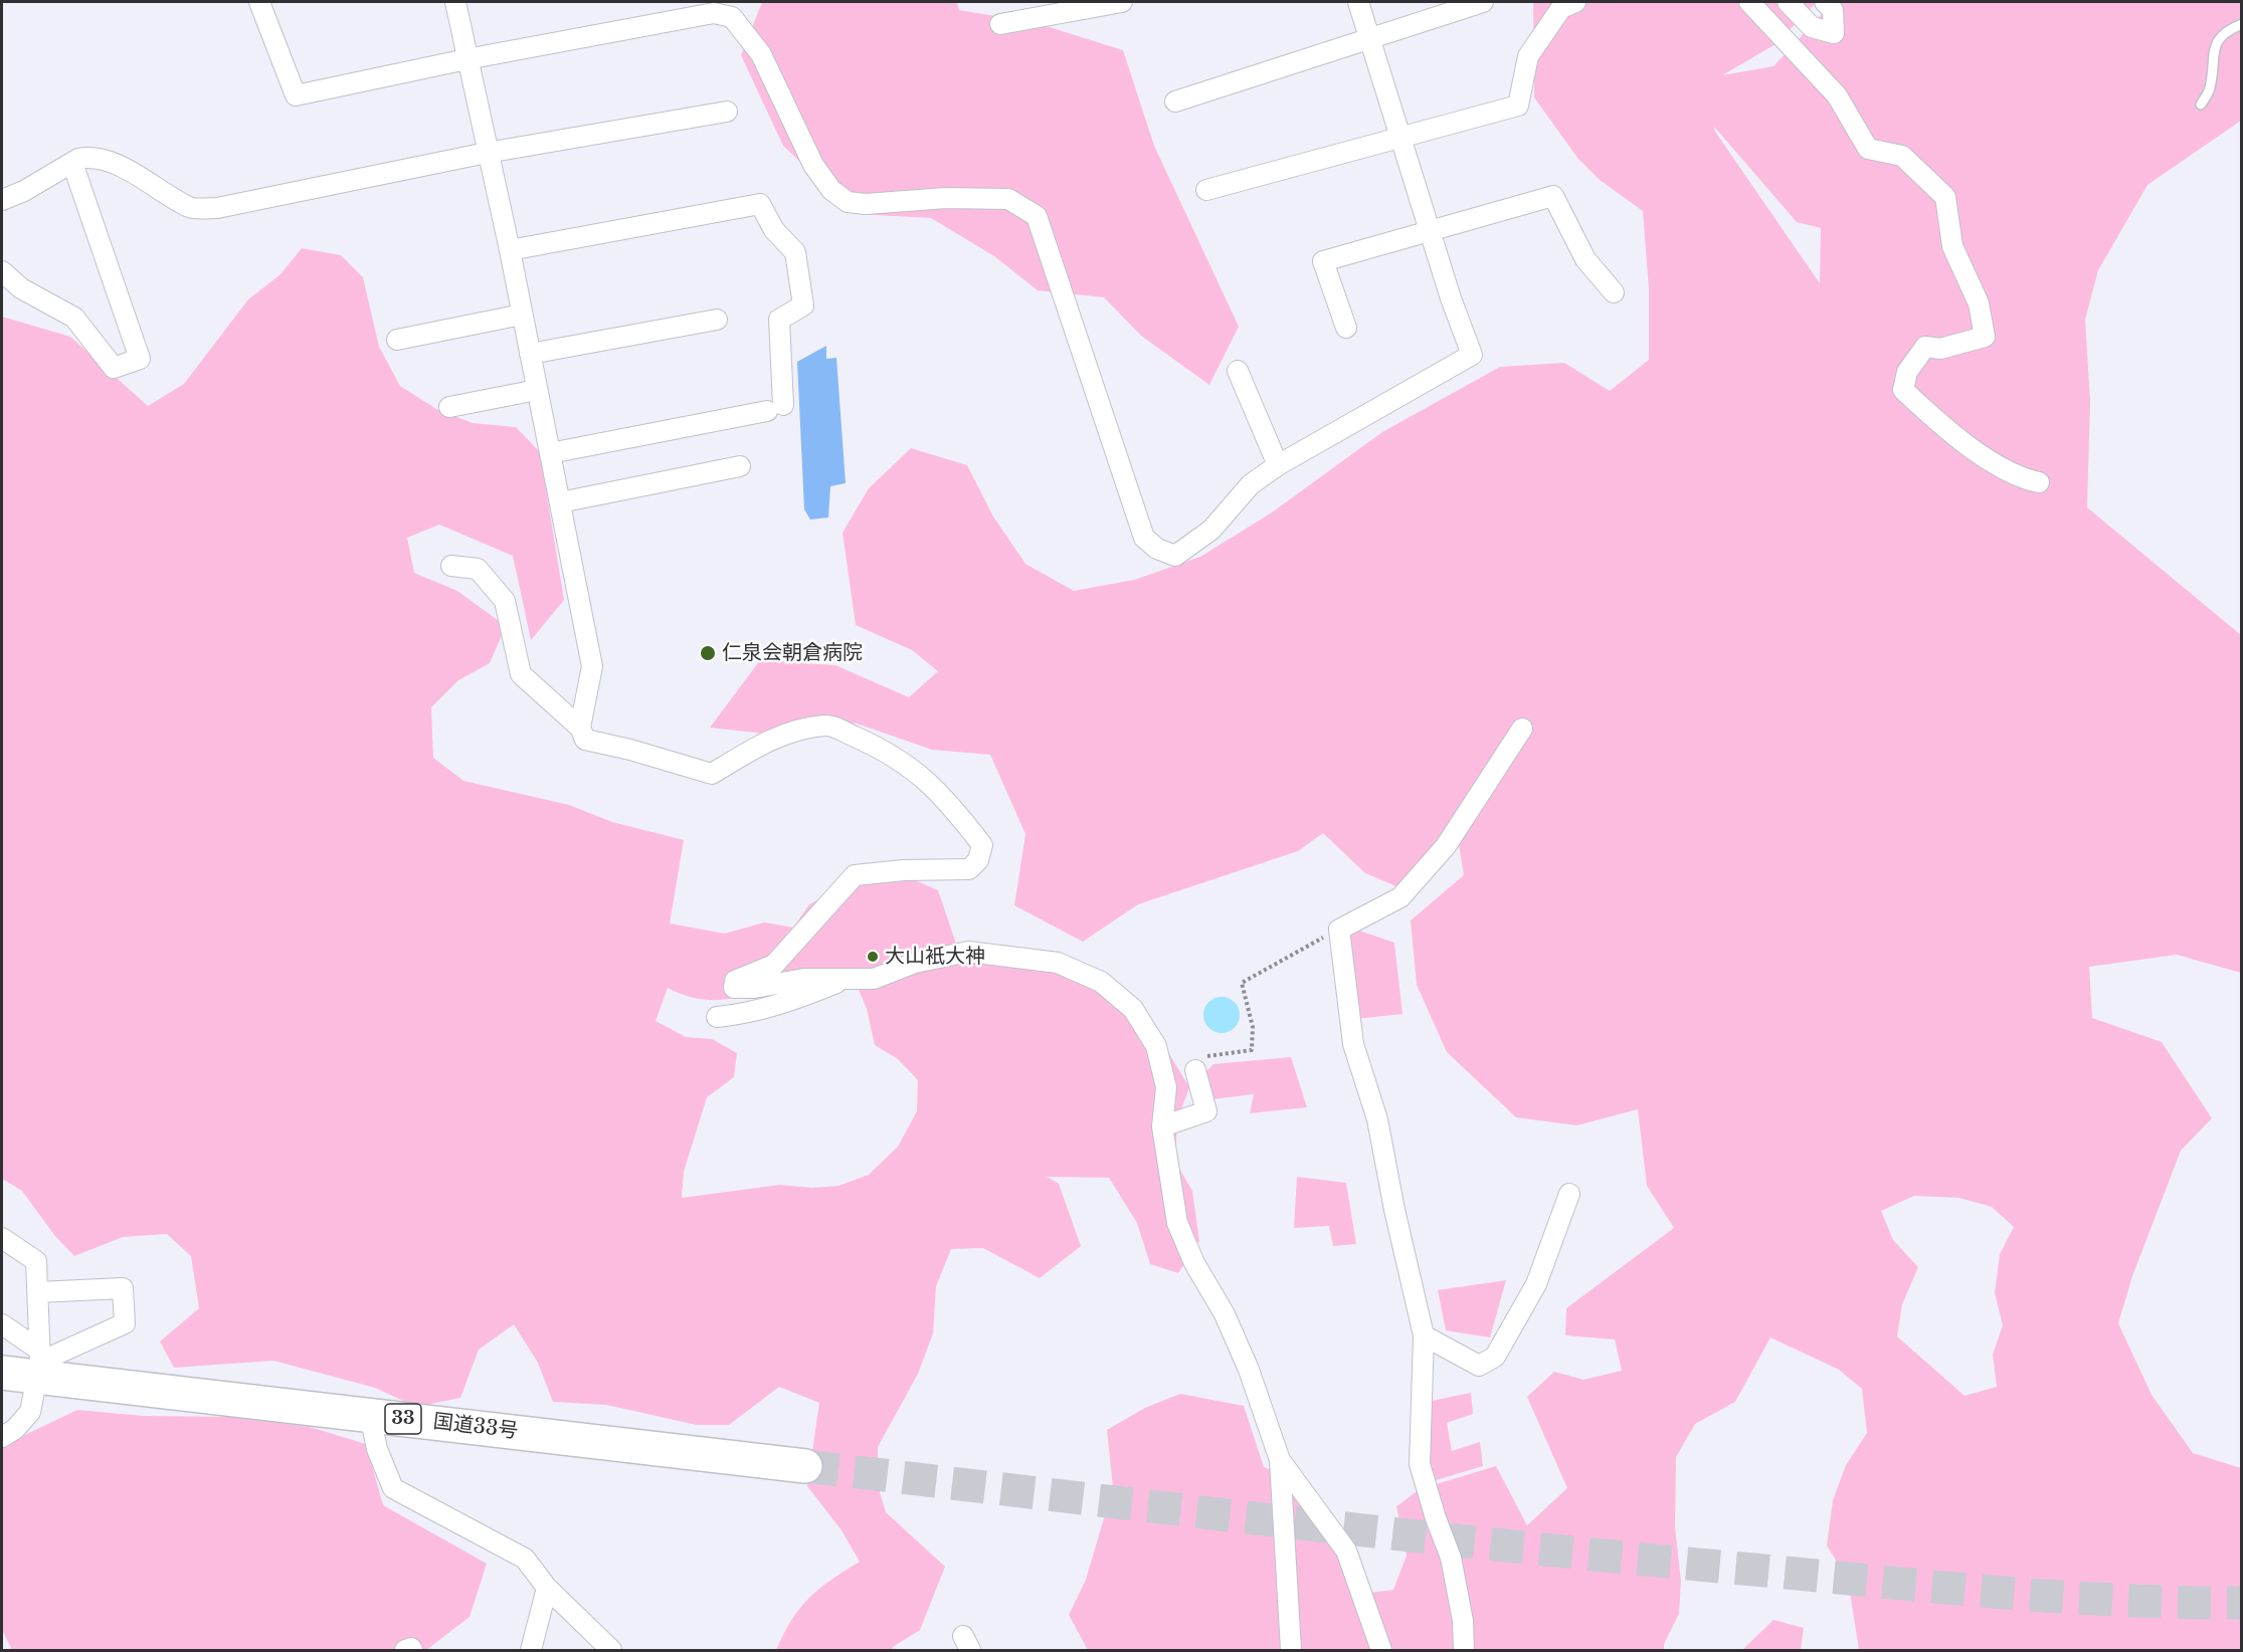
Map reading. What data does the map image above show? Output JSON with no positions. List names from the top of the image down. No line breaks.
{"streets":{"highway":["33","国道33号"]},"places":["仁泉会朝倉病院","大山衹大神"]}
